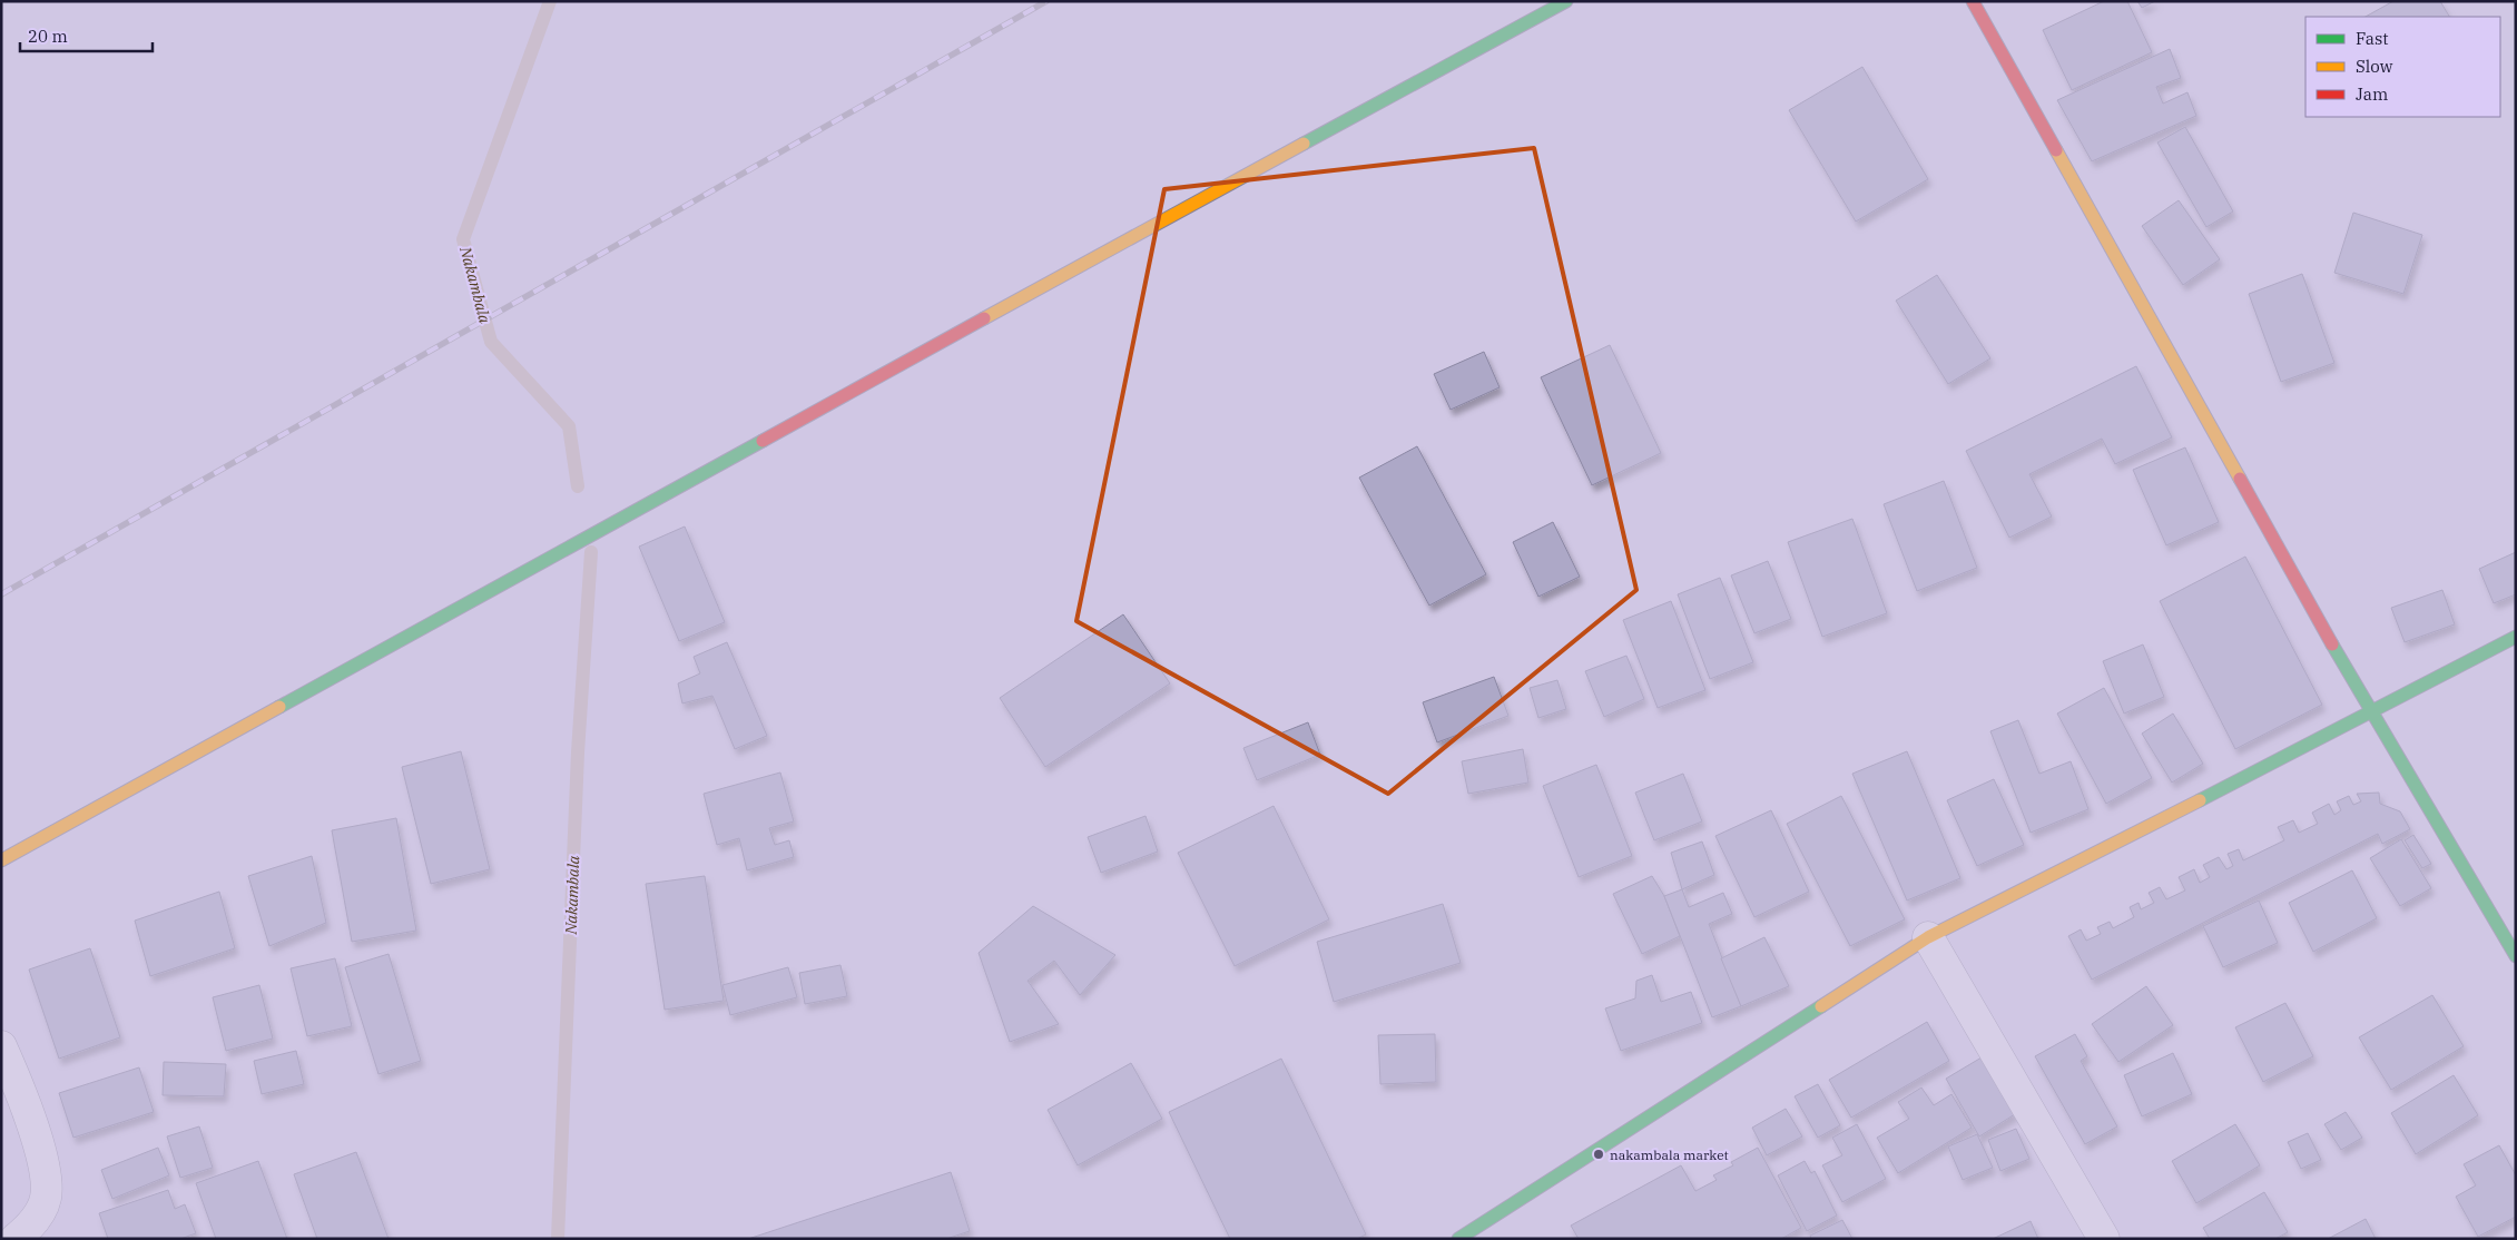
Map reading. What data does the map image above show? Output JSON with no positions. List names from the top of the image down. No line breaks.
{"water":["Nakambala"],"places":["nakambala market"],"legend":["Fast","Slow","Jam"],"scale_bar":"20 m"}
